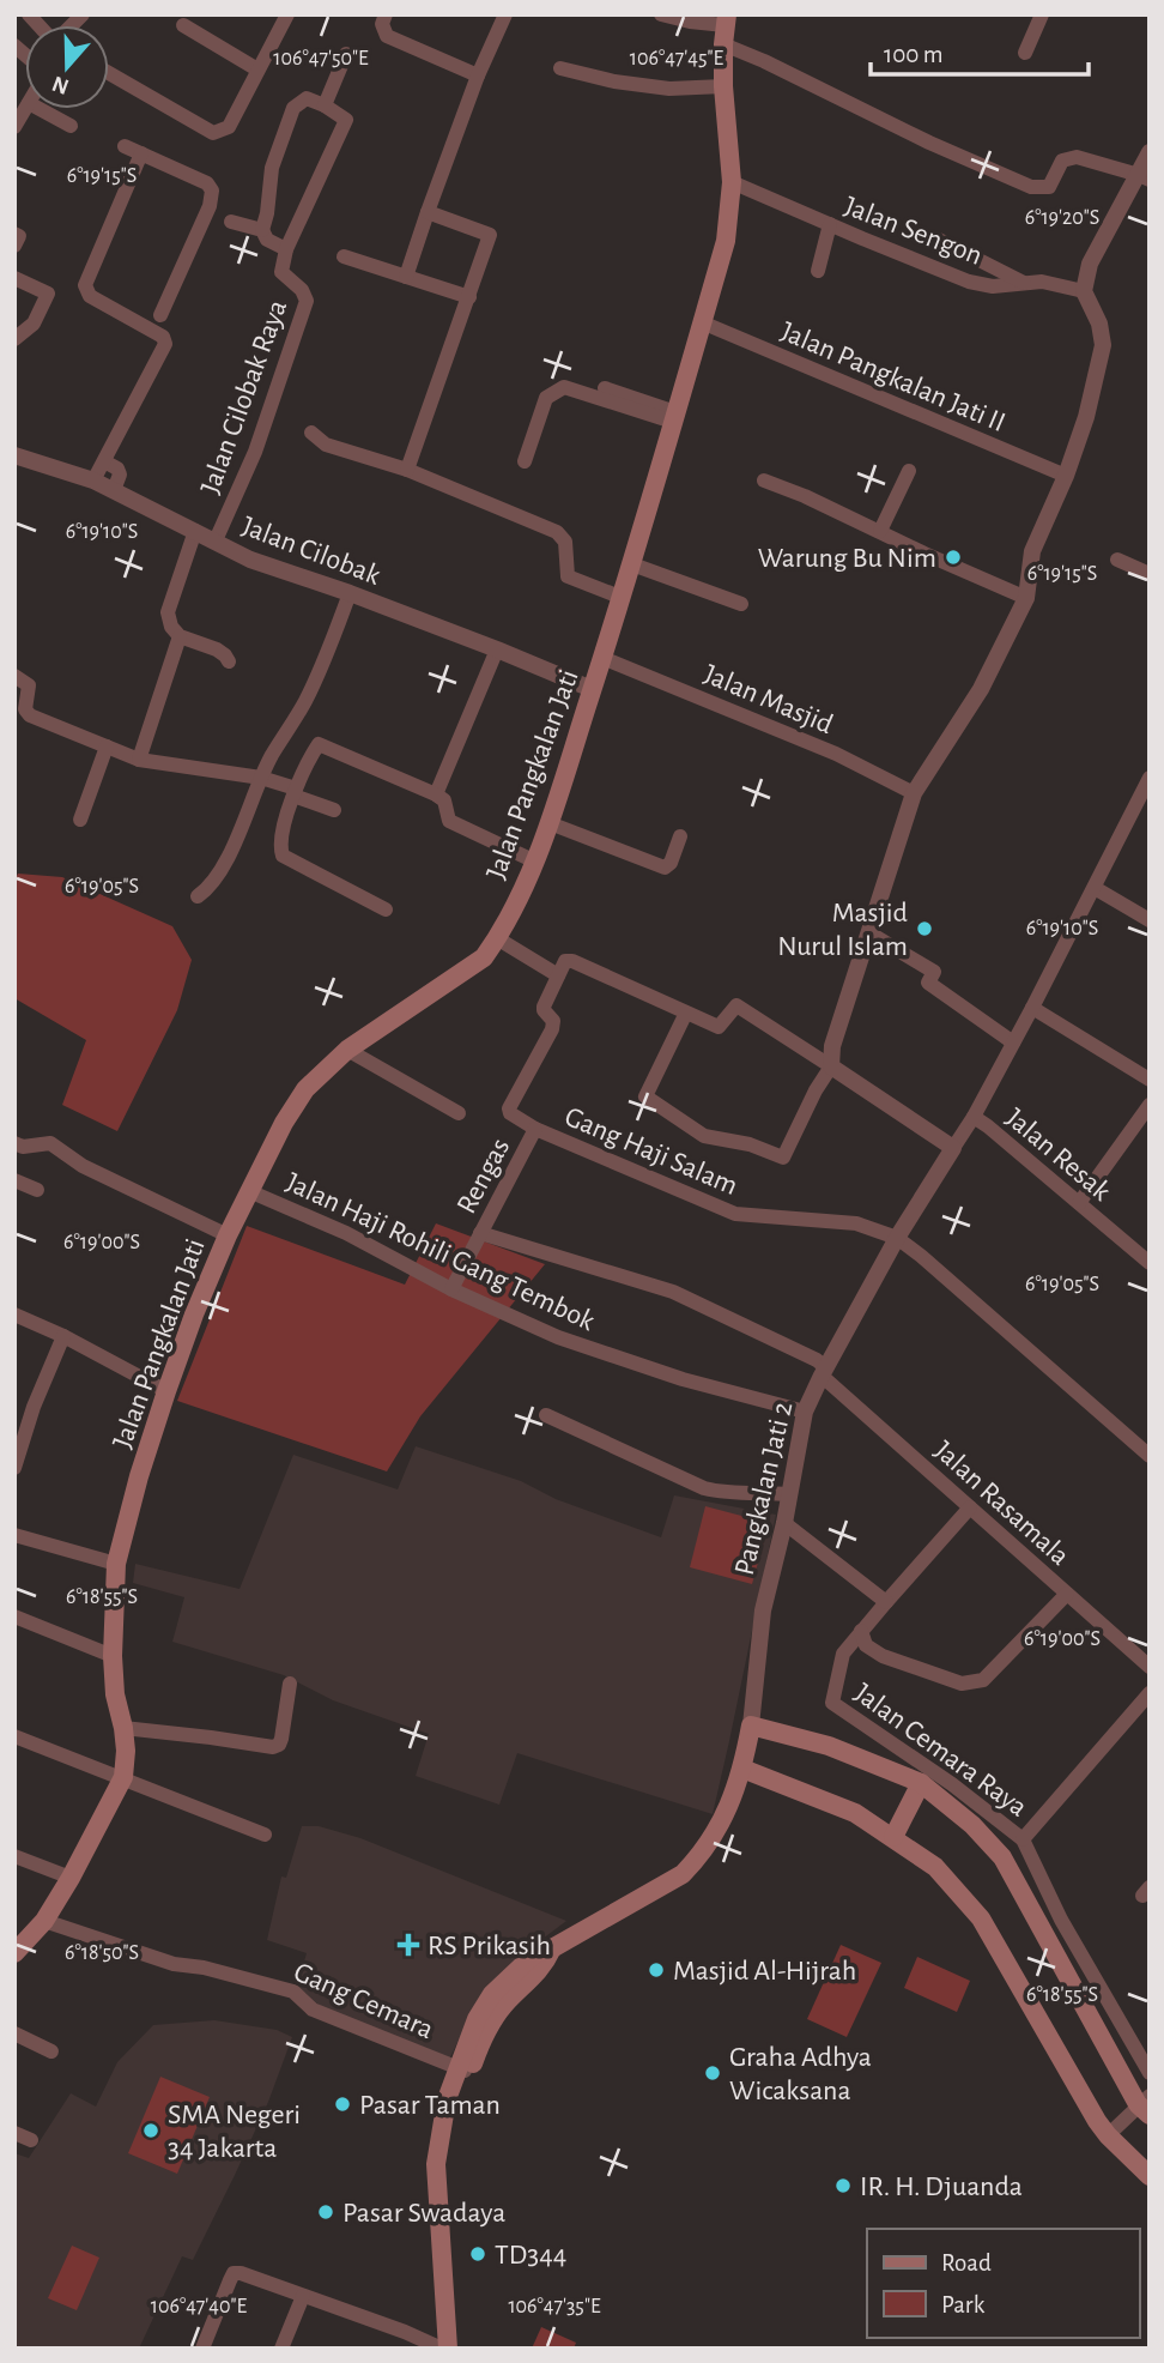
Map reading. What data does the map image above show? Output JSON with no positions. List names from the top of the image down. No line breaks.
{"streets":{"main road":["Jalan Pangkalan Jati"],"street":["Jalan Sengon","Jalan Pangkalan Jati II","Jalan Cilobak Raya","Jalan Cilobak","Jalan Masjid","Gang Haji Salam","Jalan Resak","Rengas","Jalan Haji Rohili Gang Tembok","Pangkalan Jati 2","Jalan Rasamala","Jalan Cemara Raya","Gang Cemara"]},"crossings":[["Jalan Sengon","Jalan Pangkalan Jati"],["Jalan Pangkalan Jati II","Jalan Pangkalan Jati"],["Jalan Cilobak Raya","Jalan Cilobak"],["Jalan Cilobak","Jalan Pangkalan Jati"],["Jalan Masjid","Jalan Pangkalan Jati"],["Jalan Pangkalan Jati","Jalan Haji Rohili Gang Tembok"],["Jalan Pangkalan Jati","Gang Cemara"],["Gang Haji Salam","Rengas"],["Gang Haji Salam","Pangkalan Jati 2"],["Rengas","Jalan Haji Rohili Gang Tembok"],["Rengas","Jalan Rasamala"],["Jalan Haji Rohili Gang Tembok","Pangkalan Jati 2"],["Pangkalan Jati 2","Jalan Rasamala"],["Jalan Rasamala","Jalan Cemara Raya"]],"places":{"other":["Warung Bu Nim","Masjid Nurul Islam","Masjid Al-Hijrah","Graha Adhya Wicaksana","Pasar Taman","SMA Negeri 34 Jakarta","IR. H. Djuanda","Pasar Swadaya","TD344"],"health":["RS Prikasih"]},"legend":["Road","Park"],"scale_bar":"100 m","north":"bottom","coordinates":["106°47'50\"E","106°47'45\"E","6°19'15\"S","6°19'20\"S","6°19'10\"S","6°19'05\"S","6°19'00\"S","6°18'55\"S","6°18'50\"S","106°47'40\"E","106°47'35\"E"]}
